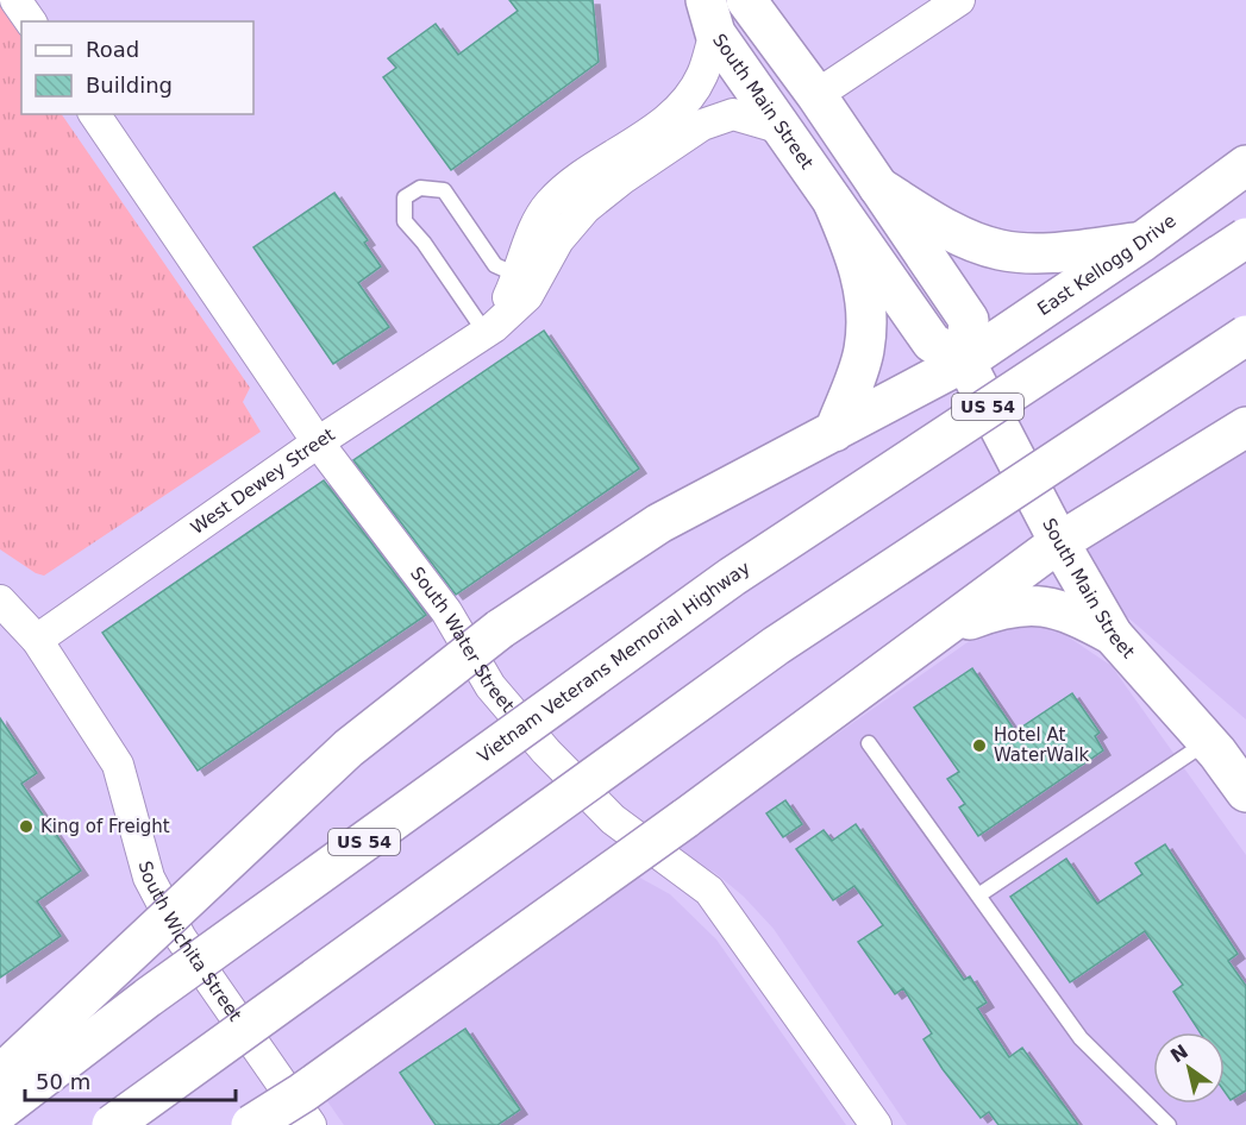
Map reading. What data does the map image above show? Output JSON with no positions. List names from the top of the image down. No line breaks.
{"streets":{"main road":["South Main Street","East Kellogg Drive","US 54","Vietnam Veterans Memorial Highway"],"street":["West Dewey Street","South Water Street","South Wichita Street"]},"crossings":[["South Main Street","East Kellogg Drive"],["South Main Street","West Dewey Street"],["West Dewey Street","South Water Street"],["West Dewey Street","South Wichita Street"]],"places":["Hotel At WaterWalk","King of Freight"],"legend":["Road","Building"],"scale_bar":"50 m","north":"top left"}
